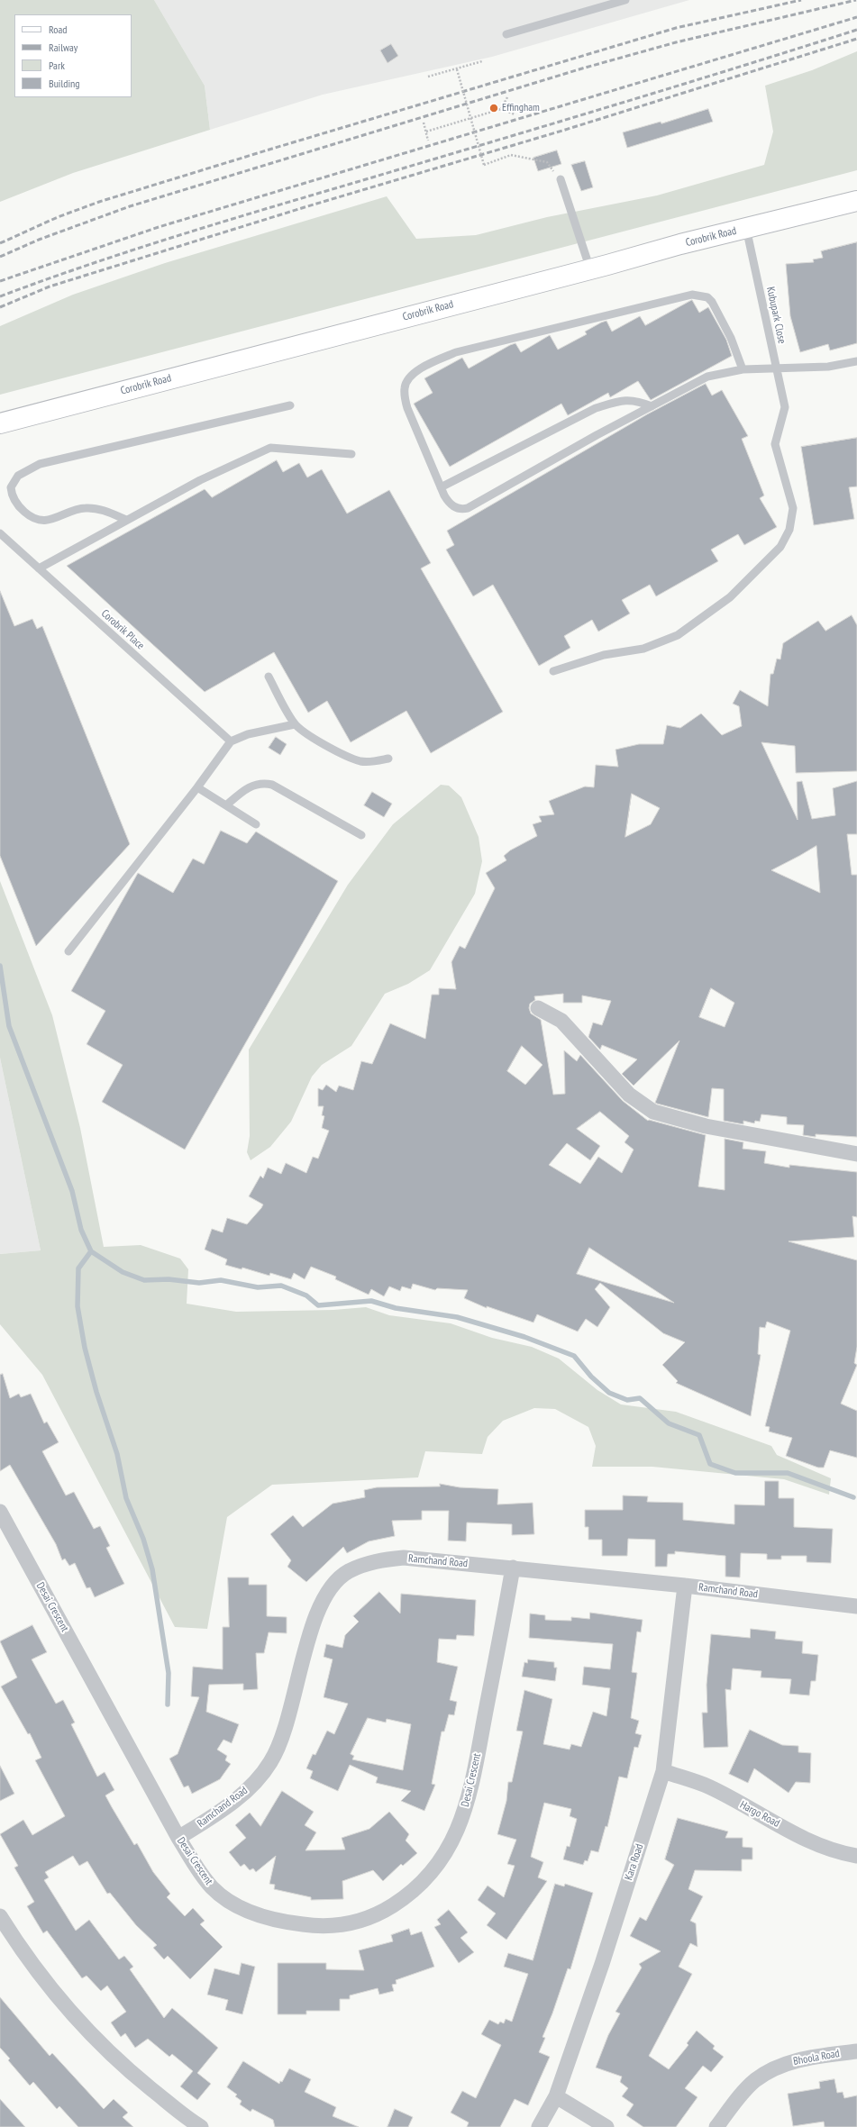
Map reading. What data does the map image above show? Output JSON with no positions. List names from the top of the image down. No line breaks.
{"streets":{"street":["Corobrik Road","Ramchand Road","Desai Crescent","Hargo Road","Kara Road","Bhoola Road"],"lane":["Kubupark Close","Corobrik Place"]},"crossings":[["Corobrik Road","Kubupark Close"],["Ramchand Road","Desai Crescent"],["Ramchand Road","Kara Road"],["Hargo Road","Kara Road"]],"places":["Effingham"],"legend":["Road","Railway","Park","Building"]}
